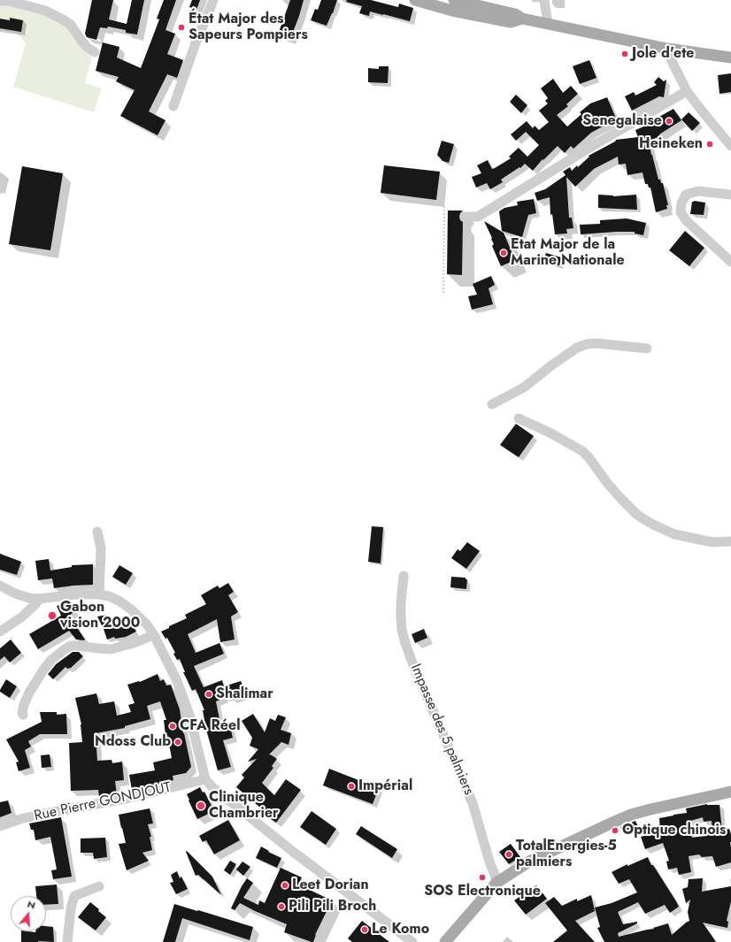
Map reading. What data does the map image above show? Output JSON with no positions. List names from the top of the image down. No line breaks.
{"streets":{"street":["Impasse des 5 palmiers","Rue Pierre GONDJOUT"]},"places":["État Major des Sapeurs Pompiers","Jole d'ete","Senegalaise","Heineken","Etat Major de la Marine Nationale","Gabon vision 2000","Shalimar","CFA Réel","Ndoss Club","Impérial","Clinique Chambrier","Optique chinois","TotalEnergies-5 palmiers","SOS Electronique","Leet Dorian","Pili Pili Broch","Le Komo"],"north":"top"}
